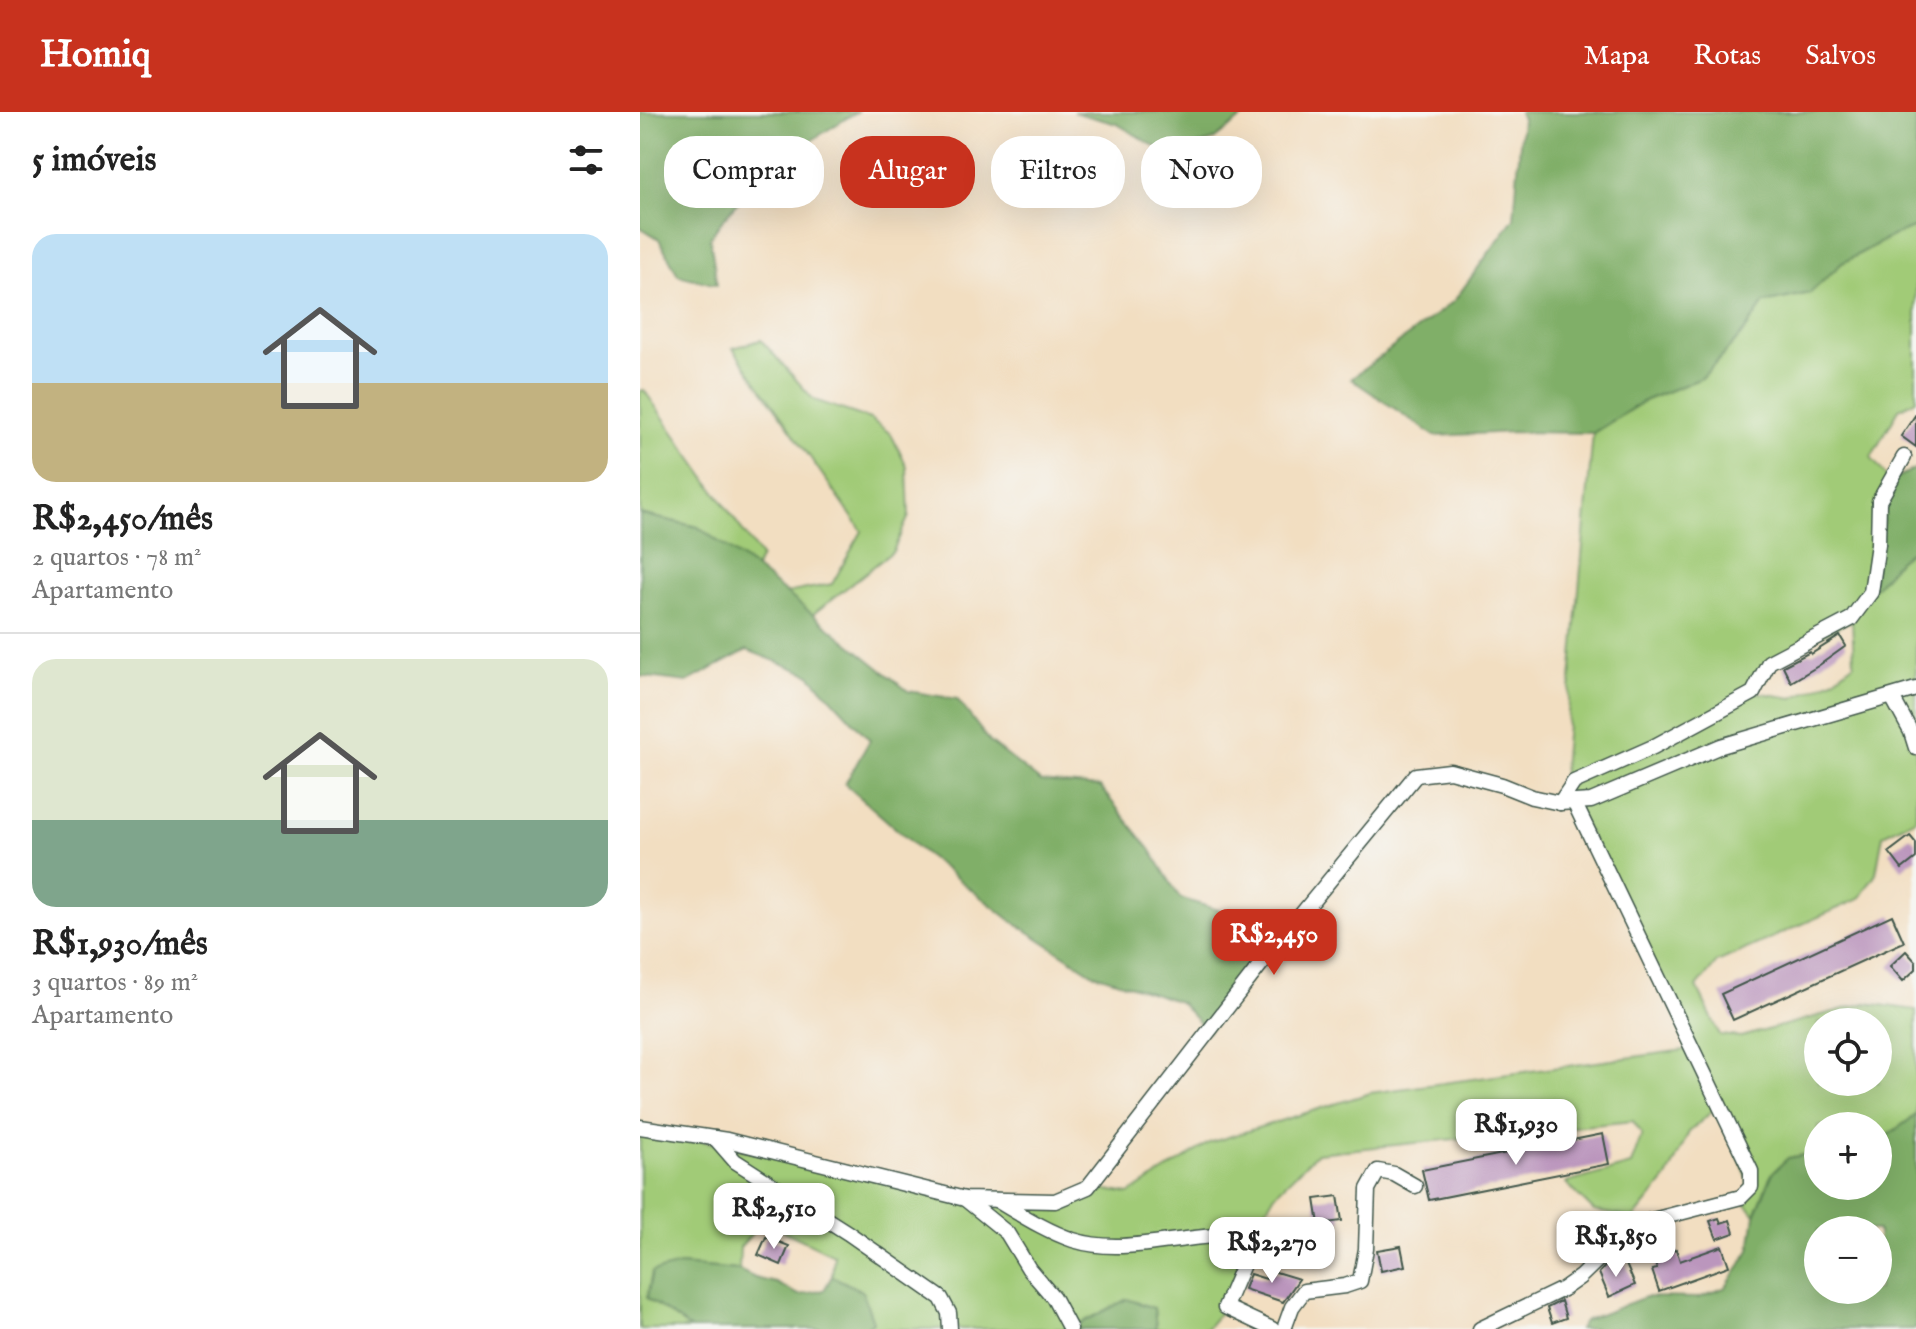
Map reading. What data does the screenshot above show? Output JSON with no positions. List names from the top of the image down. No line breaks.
{"page":{"header":"Homiq","nav":["Mapa","Rotas","Salvos"],"heading":"5 imóveis","chip":["Comprar","Alugar","Filtros","Novo"],"list":[{"name":"R$2,450/mês","note":"2 quartos · 78 m² · Apartamento"},{"name":"R$1,930/mês","note":"3 quartos · 89 m² · Apartamento"}],"price":["R$2,450","R$1,930","R$2,510","R$1,850","R$2,270"],"map_buttons":["+","−"]}}
